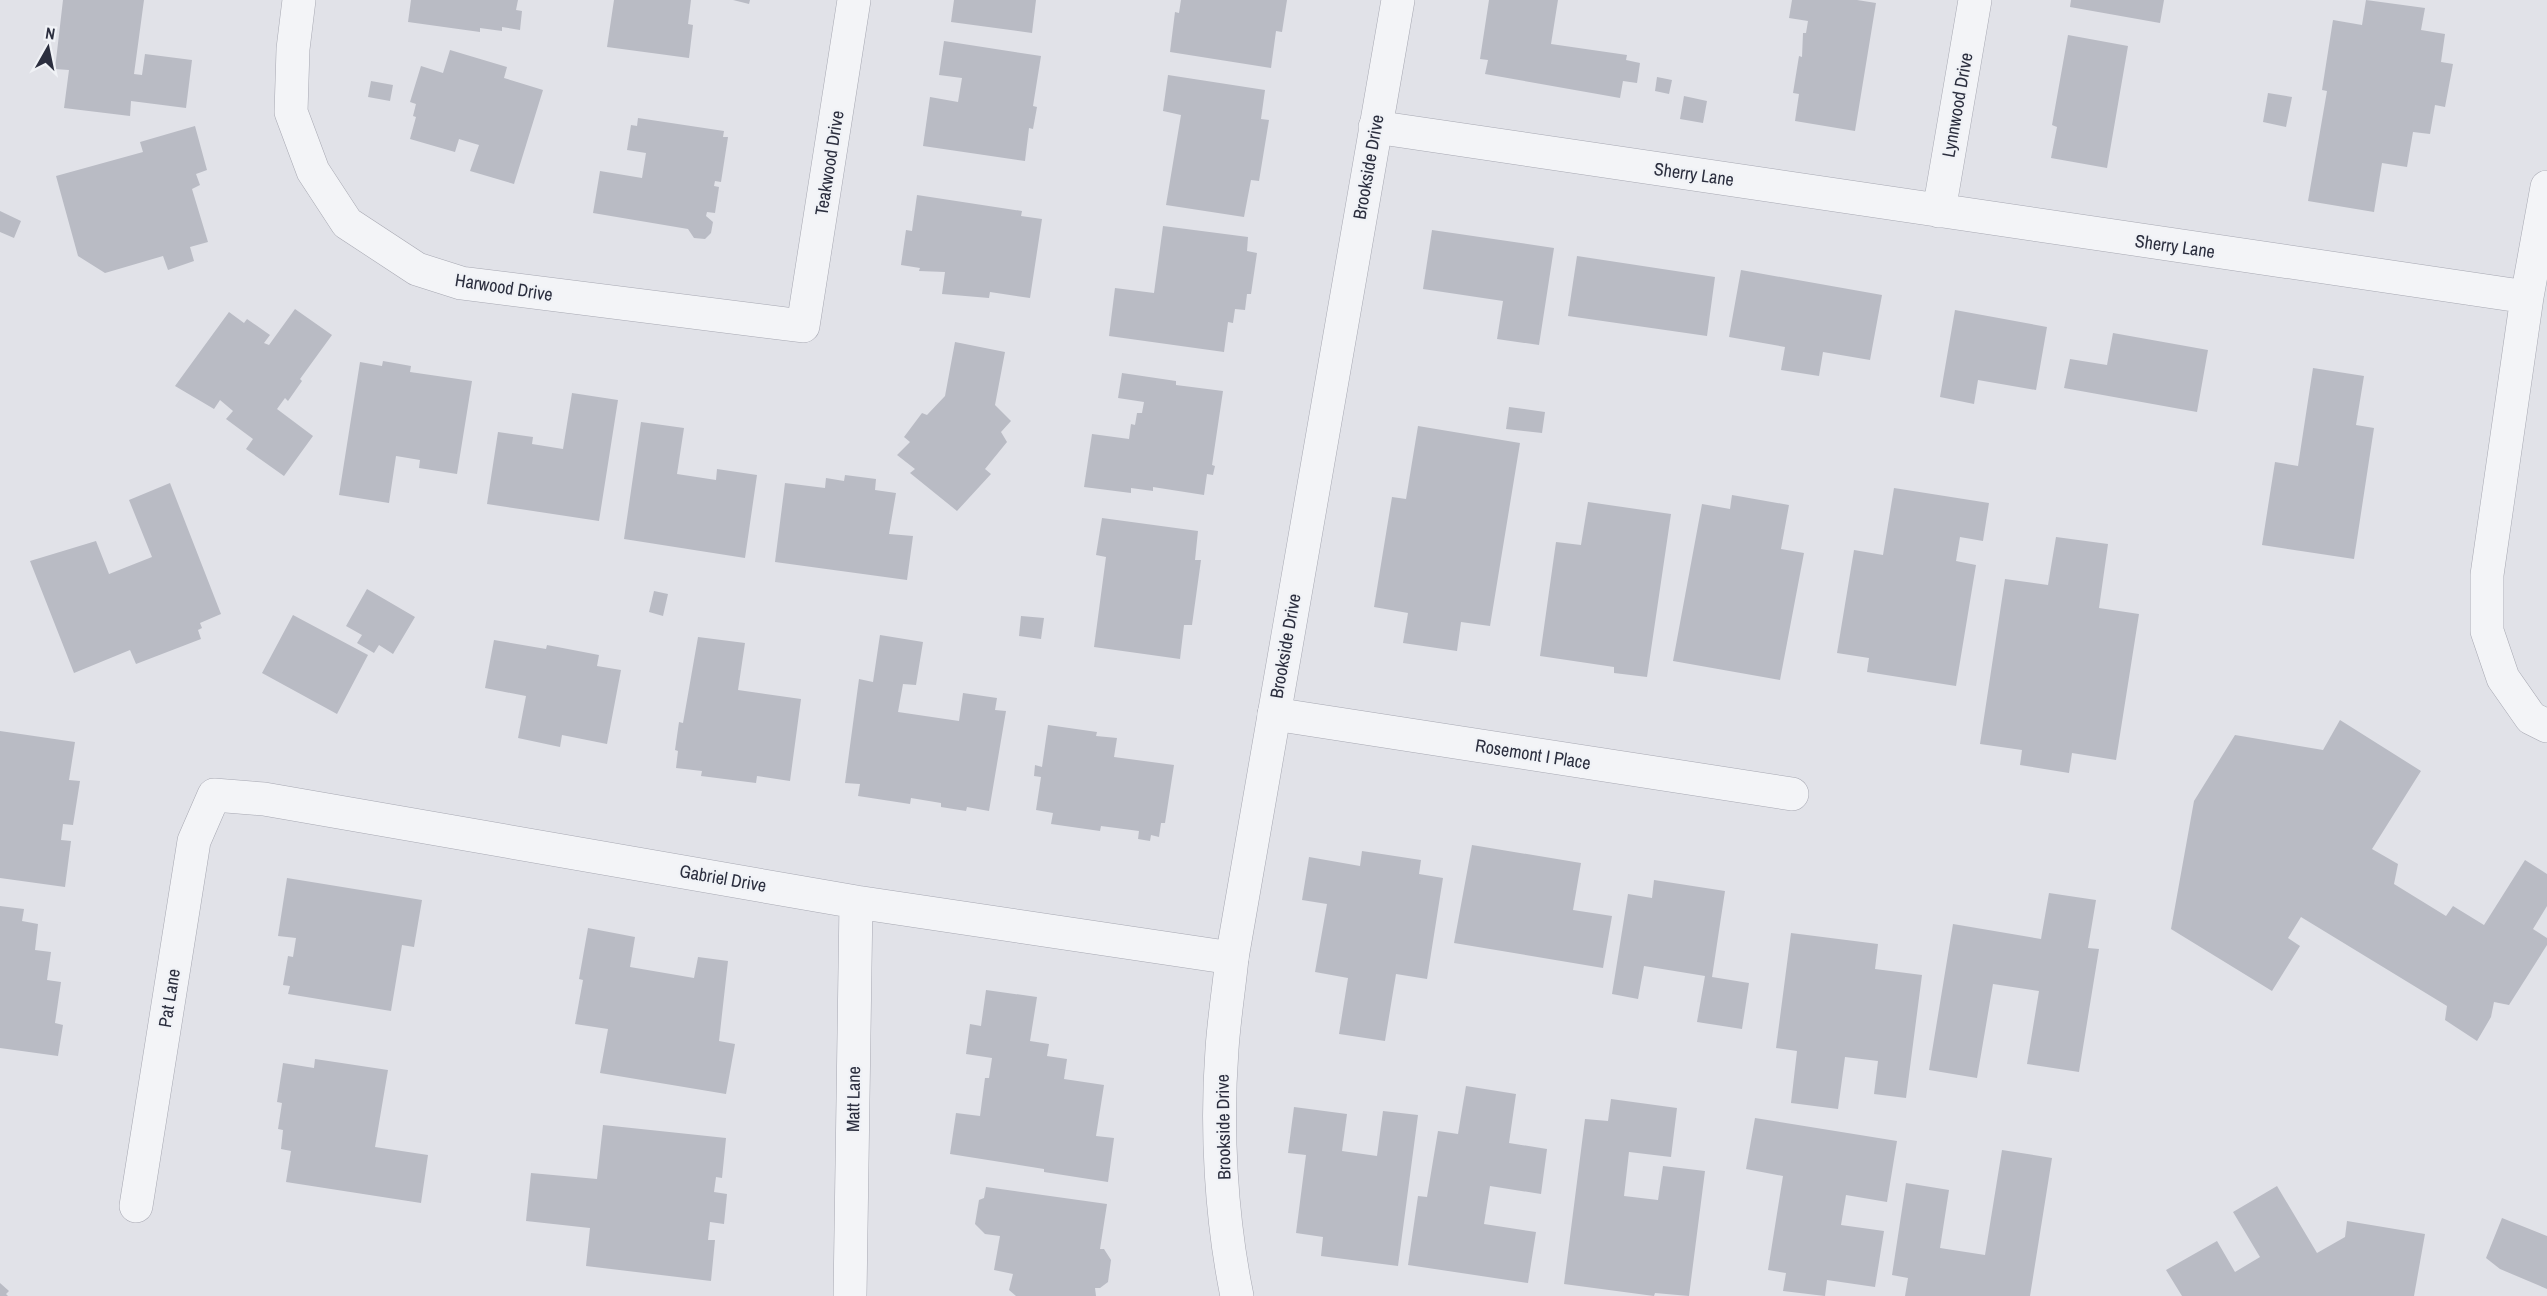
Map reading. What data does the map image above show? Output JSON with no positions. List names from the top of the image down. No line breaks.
{"streets":{"street":["Lynnwood Drive","Teakwood Drive","Brookside Drive","Sherry Lane","Harwood Drive","Rosemont I Place","Gabriel Drive","Pat Lane","Matt Lane"]},"crossings":[["Lynnwood Drive","Sherry Lane"],["Teakwood Drive","Harwood Drive"],["Brookside Drive","Sherry Lane"],["Brookside Drive","Rosemont I Place"],["Brookside Drive","Gabriel Drive"],["Gabriel Drive","Pat Lane"],["Gabriel Drive","Matt Lane"]],"north":"top"}
